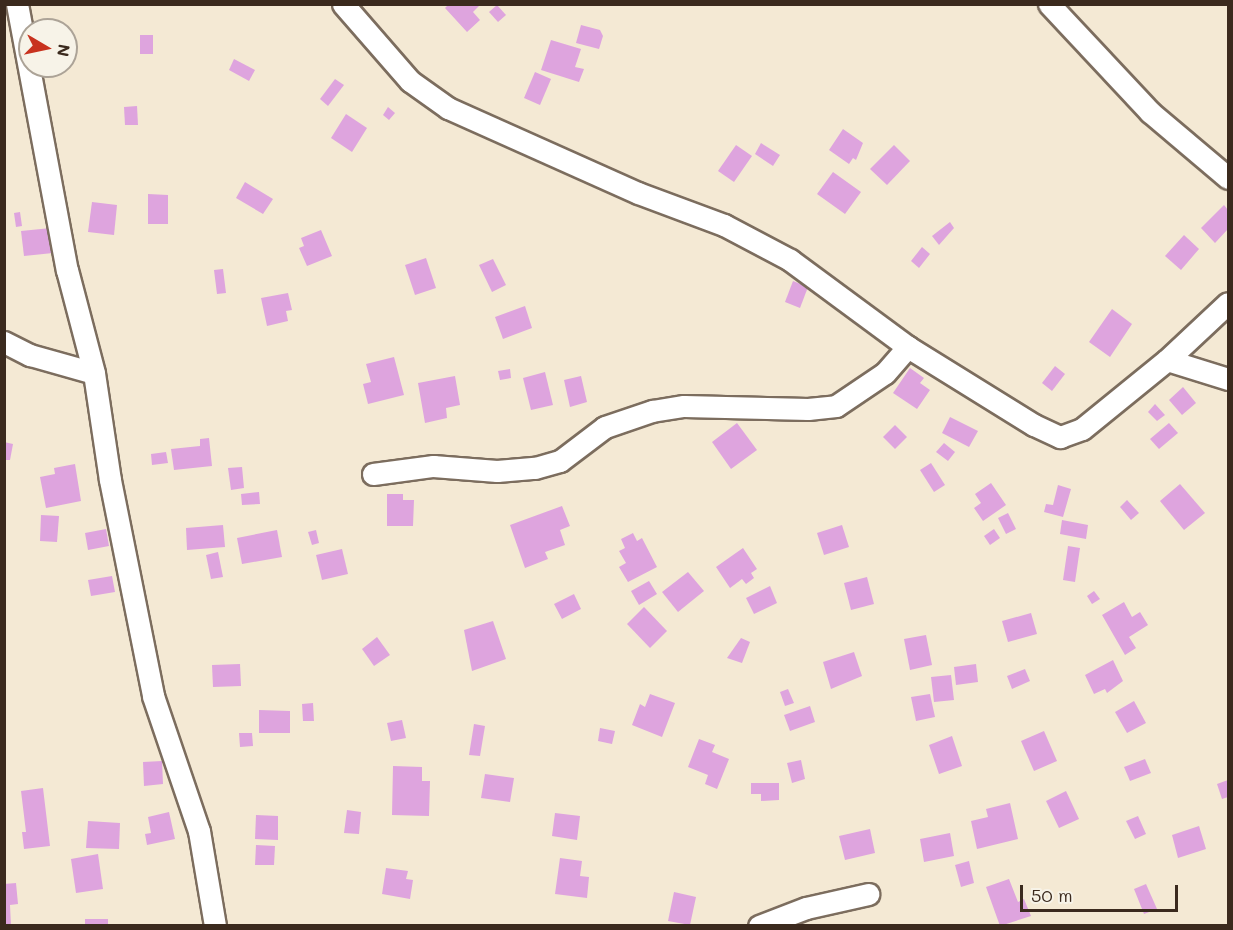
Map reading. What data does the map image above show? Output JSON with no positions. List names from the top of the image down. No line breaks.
{"scale_bar":"50 m","north":"right"}
